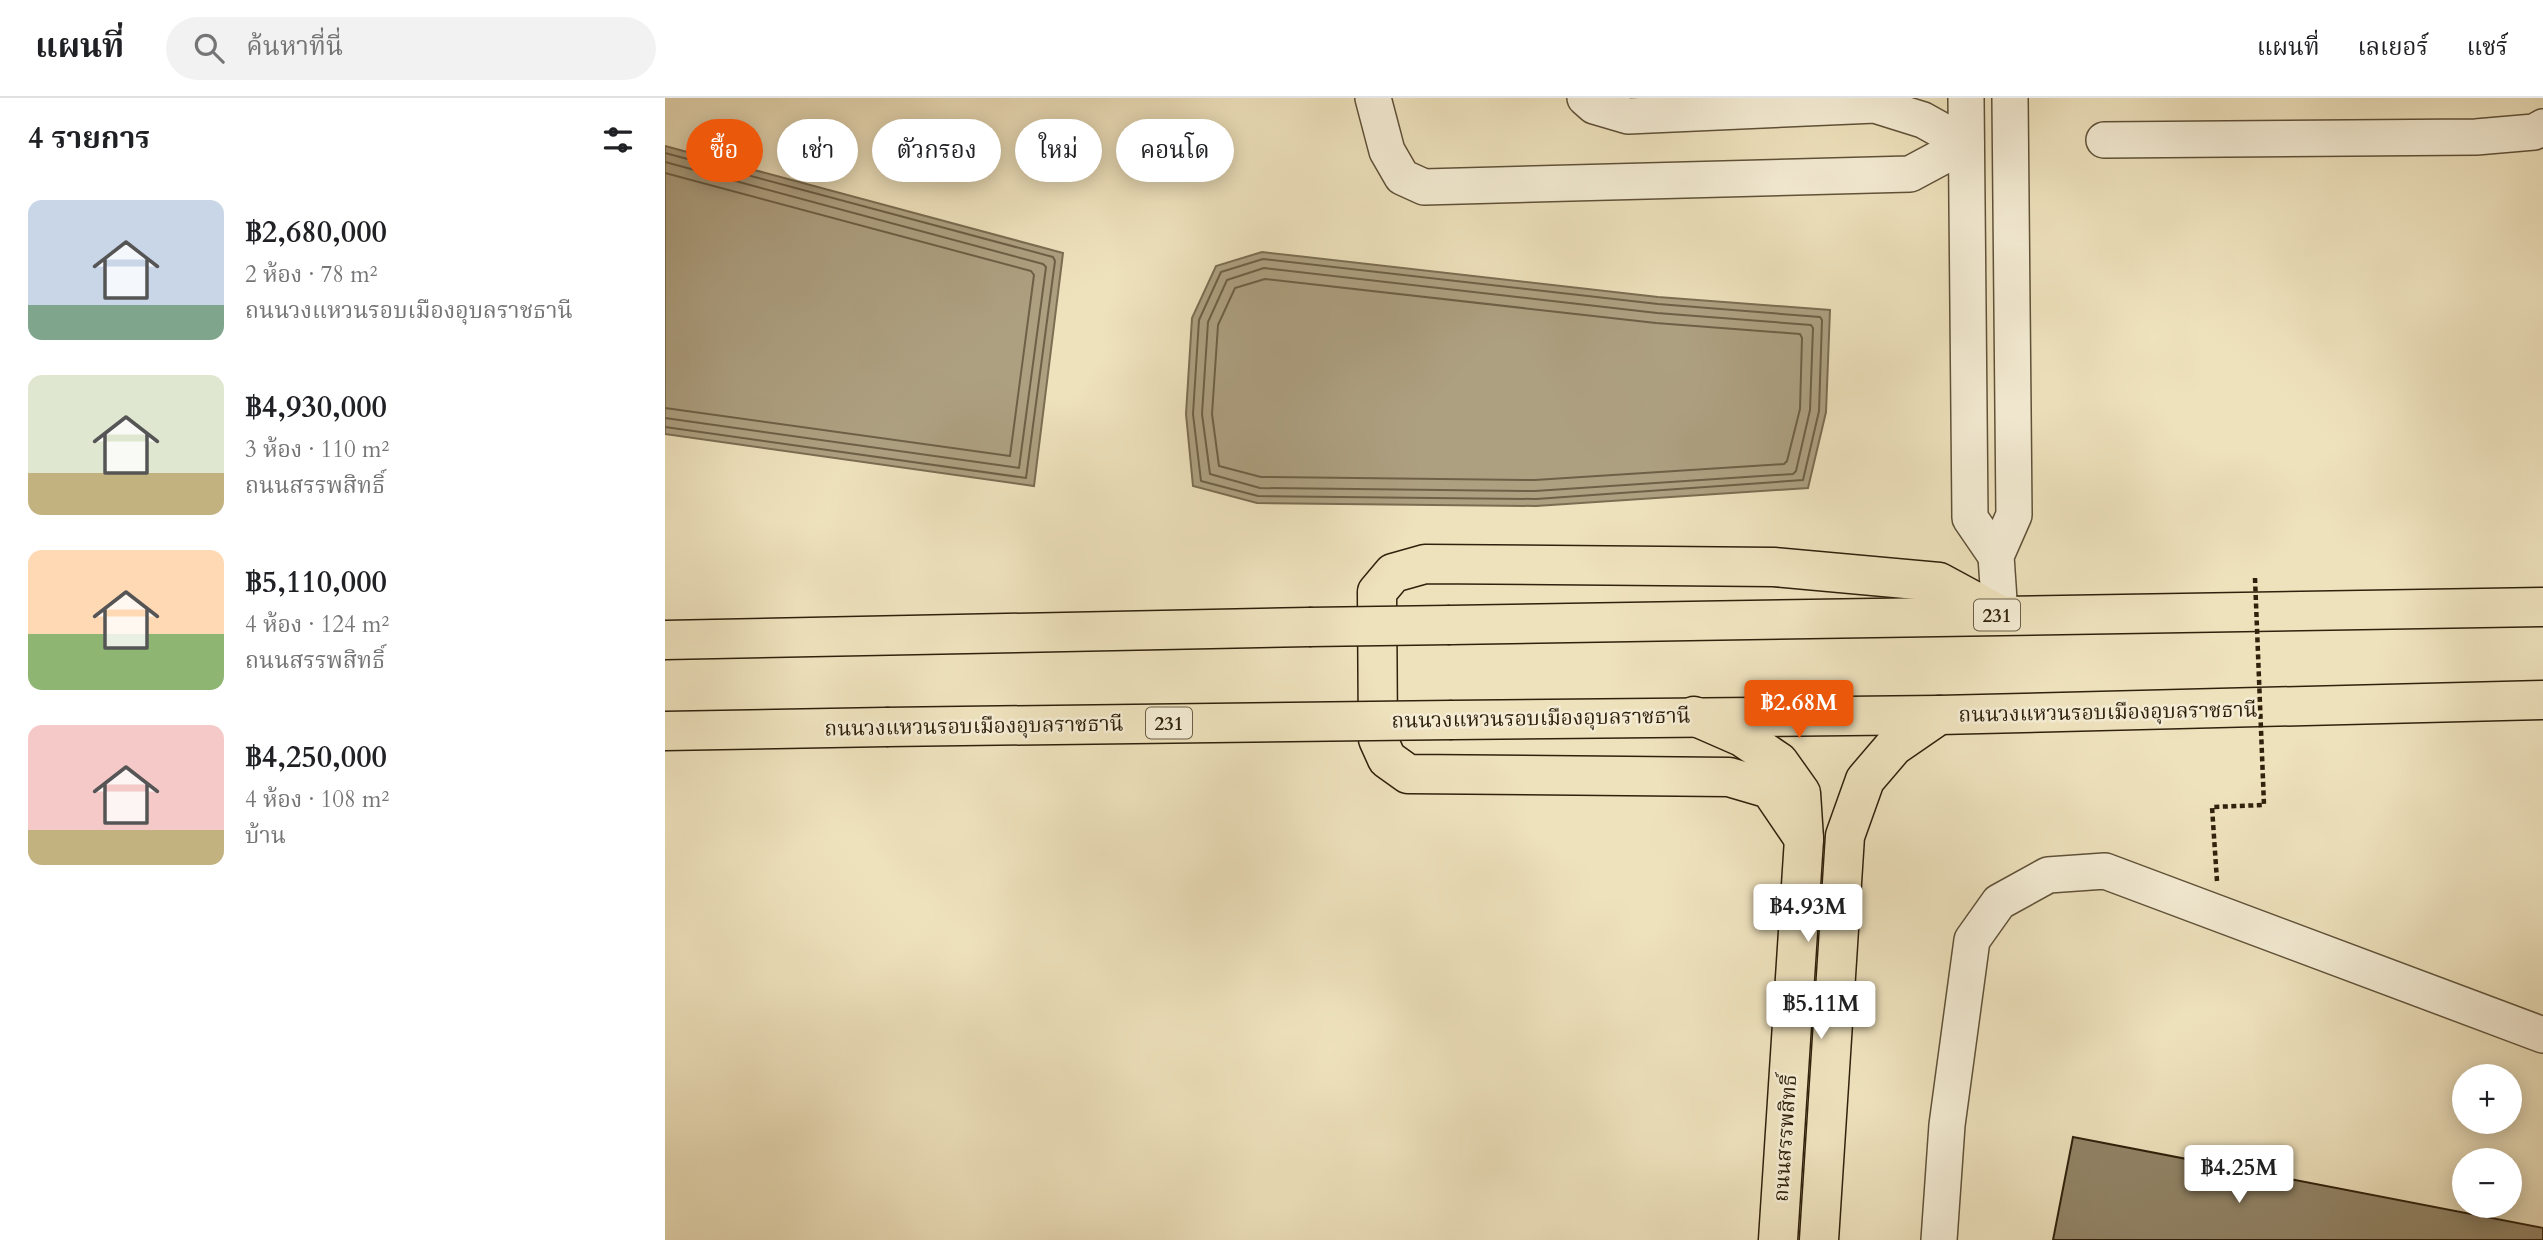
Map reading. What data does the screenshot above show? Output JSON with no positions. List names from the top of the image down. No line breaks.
{"streets":{"main road":["231","ถนนวงแหวนรอบเมืองอุบลราชธานี","ถนนสรรพสิทธิ์"]},"crossings":[["ถนนวงแหวนรอบเมืองอุบลราชธานี","ถนนสรรพสิทธิ์"]],"page":{"header":"แผนที่","search":"ค้นหาที่นี่","nav":["แผนที่","เลเยอร์","แชร์"],"heading":"4 รายการ","chip":["ซื้อ","เช่า","ตัวกรอง","ใหม่","คอนโด"],"list":[{"name":"฿2,680,000","note":"2 ห้อง · 78 m² · ถนนวงแหวนรอบเมืองอุบลราชธานี"},{"name":"฿4,930,000","note":"3 ห้อง · 110 m² · ถนนสรรพสิทธิ์"},{"name":"฿5,110,000","note":"4 ห้อง · 124 m² · ถนนสรรพสิทธิ์"},{"name":"฿4,250,000","note":"4 ห้อง · 108 m² · บ้าน"}],"price":["฿2.68M","฿4.93M","฿5.11M","฿4.25M"],"map_buttons":["+","−"]}}
